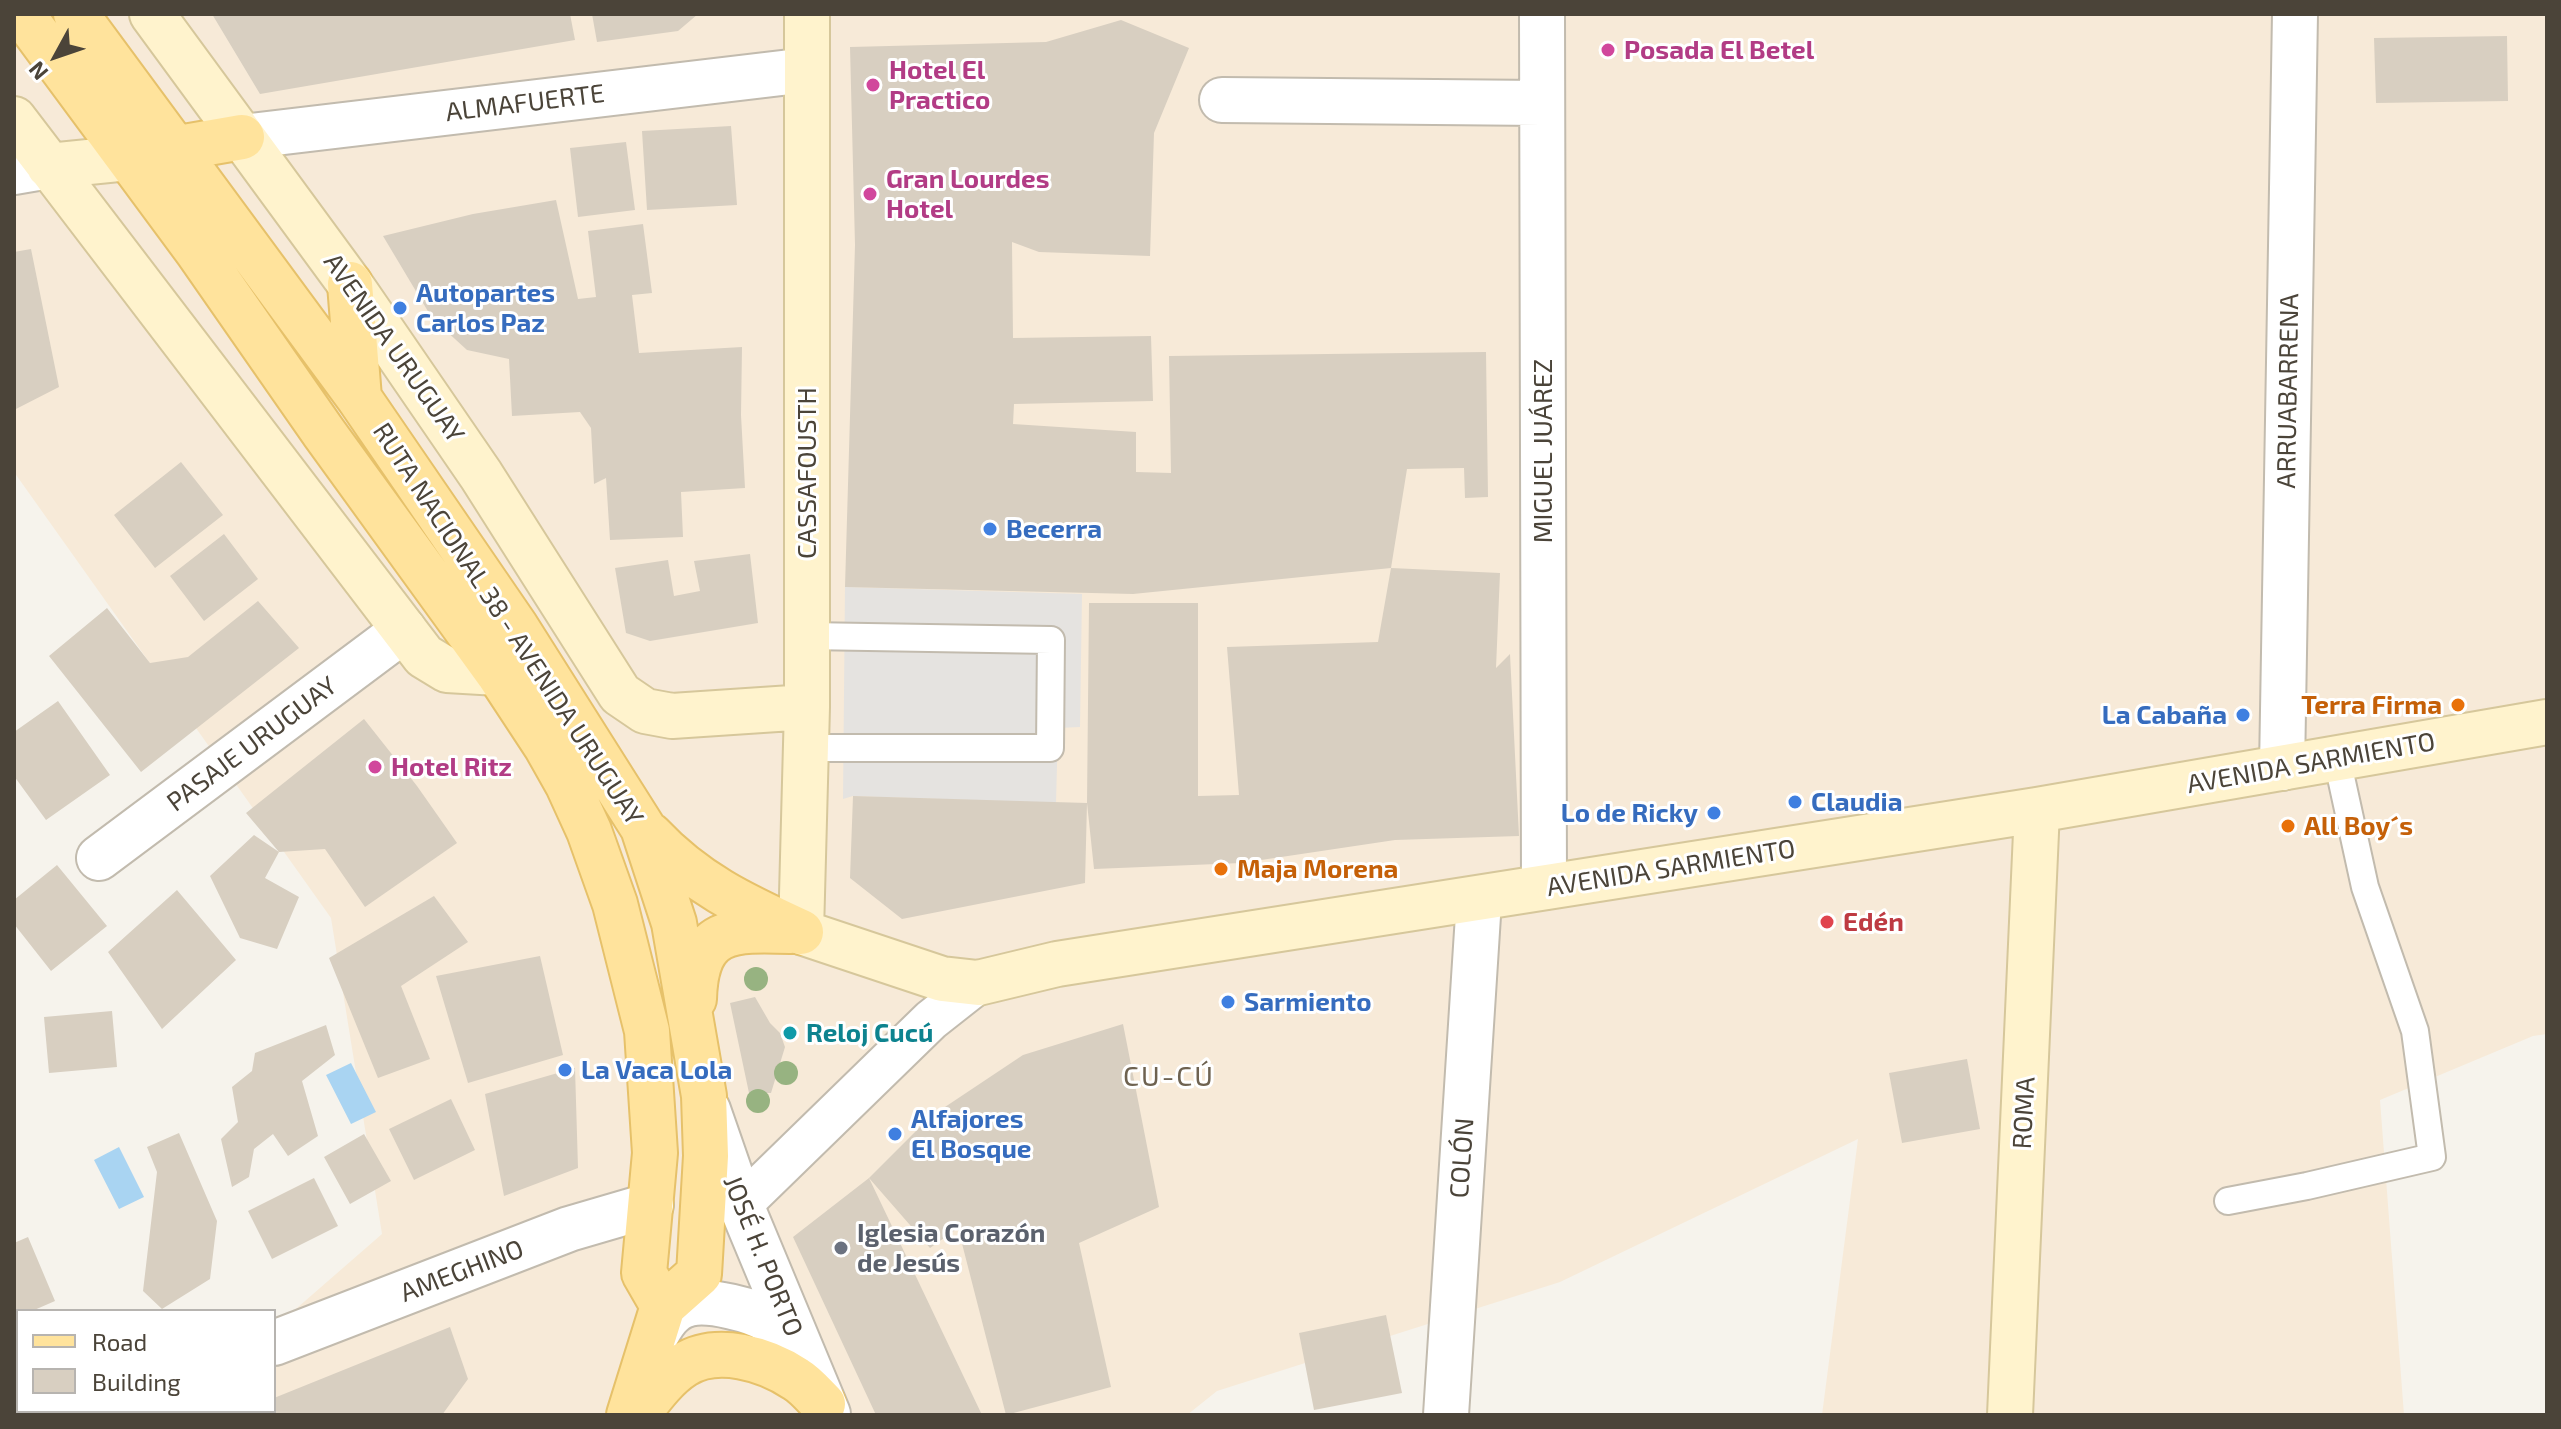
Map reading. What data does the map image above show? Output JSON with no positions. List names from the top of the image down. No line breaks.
{"streets":{"main road":["AVENIDA URUGUAY","CASSAFOUSTH","RUTA NACIONAL 38 - AVENIDA URUGUAY","AVENIDA SARMIENTO","ROMA"],"street":["ALMAFUERTE","ARRUABARRENA","MIGUEL JUÁREZ","PASAJE URUGUAY","COLÓN","JOSÉ H. PORTO","AMEGHINO"]},"crossings":[["ALMAFUERTE","AVENIDA URUGUAY"],["ALMAFUERTE","CASSAFOUSTH"],["AVENIDA URUGUAY","CASSAFOUSTH"],["ARRUABARRENA","AVENIDA SARMIENTO"],["MIGUEL JUÁREZ","AVENIDA SARMIENTO"],["CASSAFOUSTH","AVENIDA SARMIENTO"],["RUTA NACIONAL 38 - AVENIDA URUGUAY","JOSÉ H. PORTO"],["RUTA NACIONAL 38 - AVENIDA URUGUAY","AMEGHINO"],["AVENIDA SARMIENTO","ROMA"],["AVENIDA SARMIENTO","COLÓN"]],"districts":["CU-CÚ"],"places":["Posada El Betel","Hotel El Practico","Gran Lourdes Hotel","Autopartes Carlos Paz","Becerra","Terra Firma","La Cabaña","Hotel Ritz","Claudia","Lo de Ricky","All Boy´s","Maja Morena","Edén","Sarmiento","Reloj Cucú","La Vaca Lola","Alfajores El Bosque","Iglesia Corazón de Jesús"],"legend":["Road","Building"],"north":"bottom left"}
